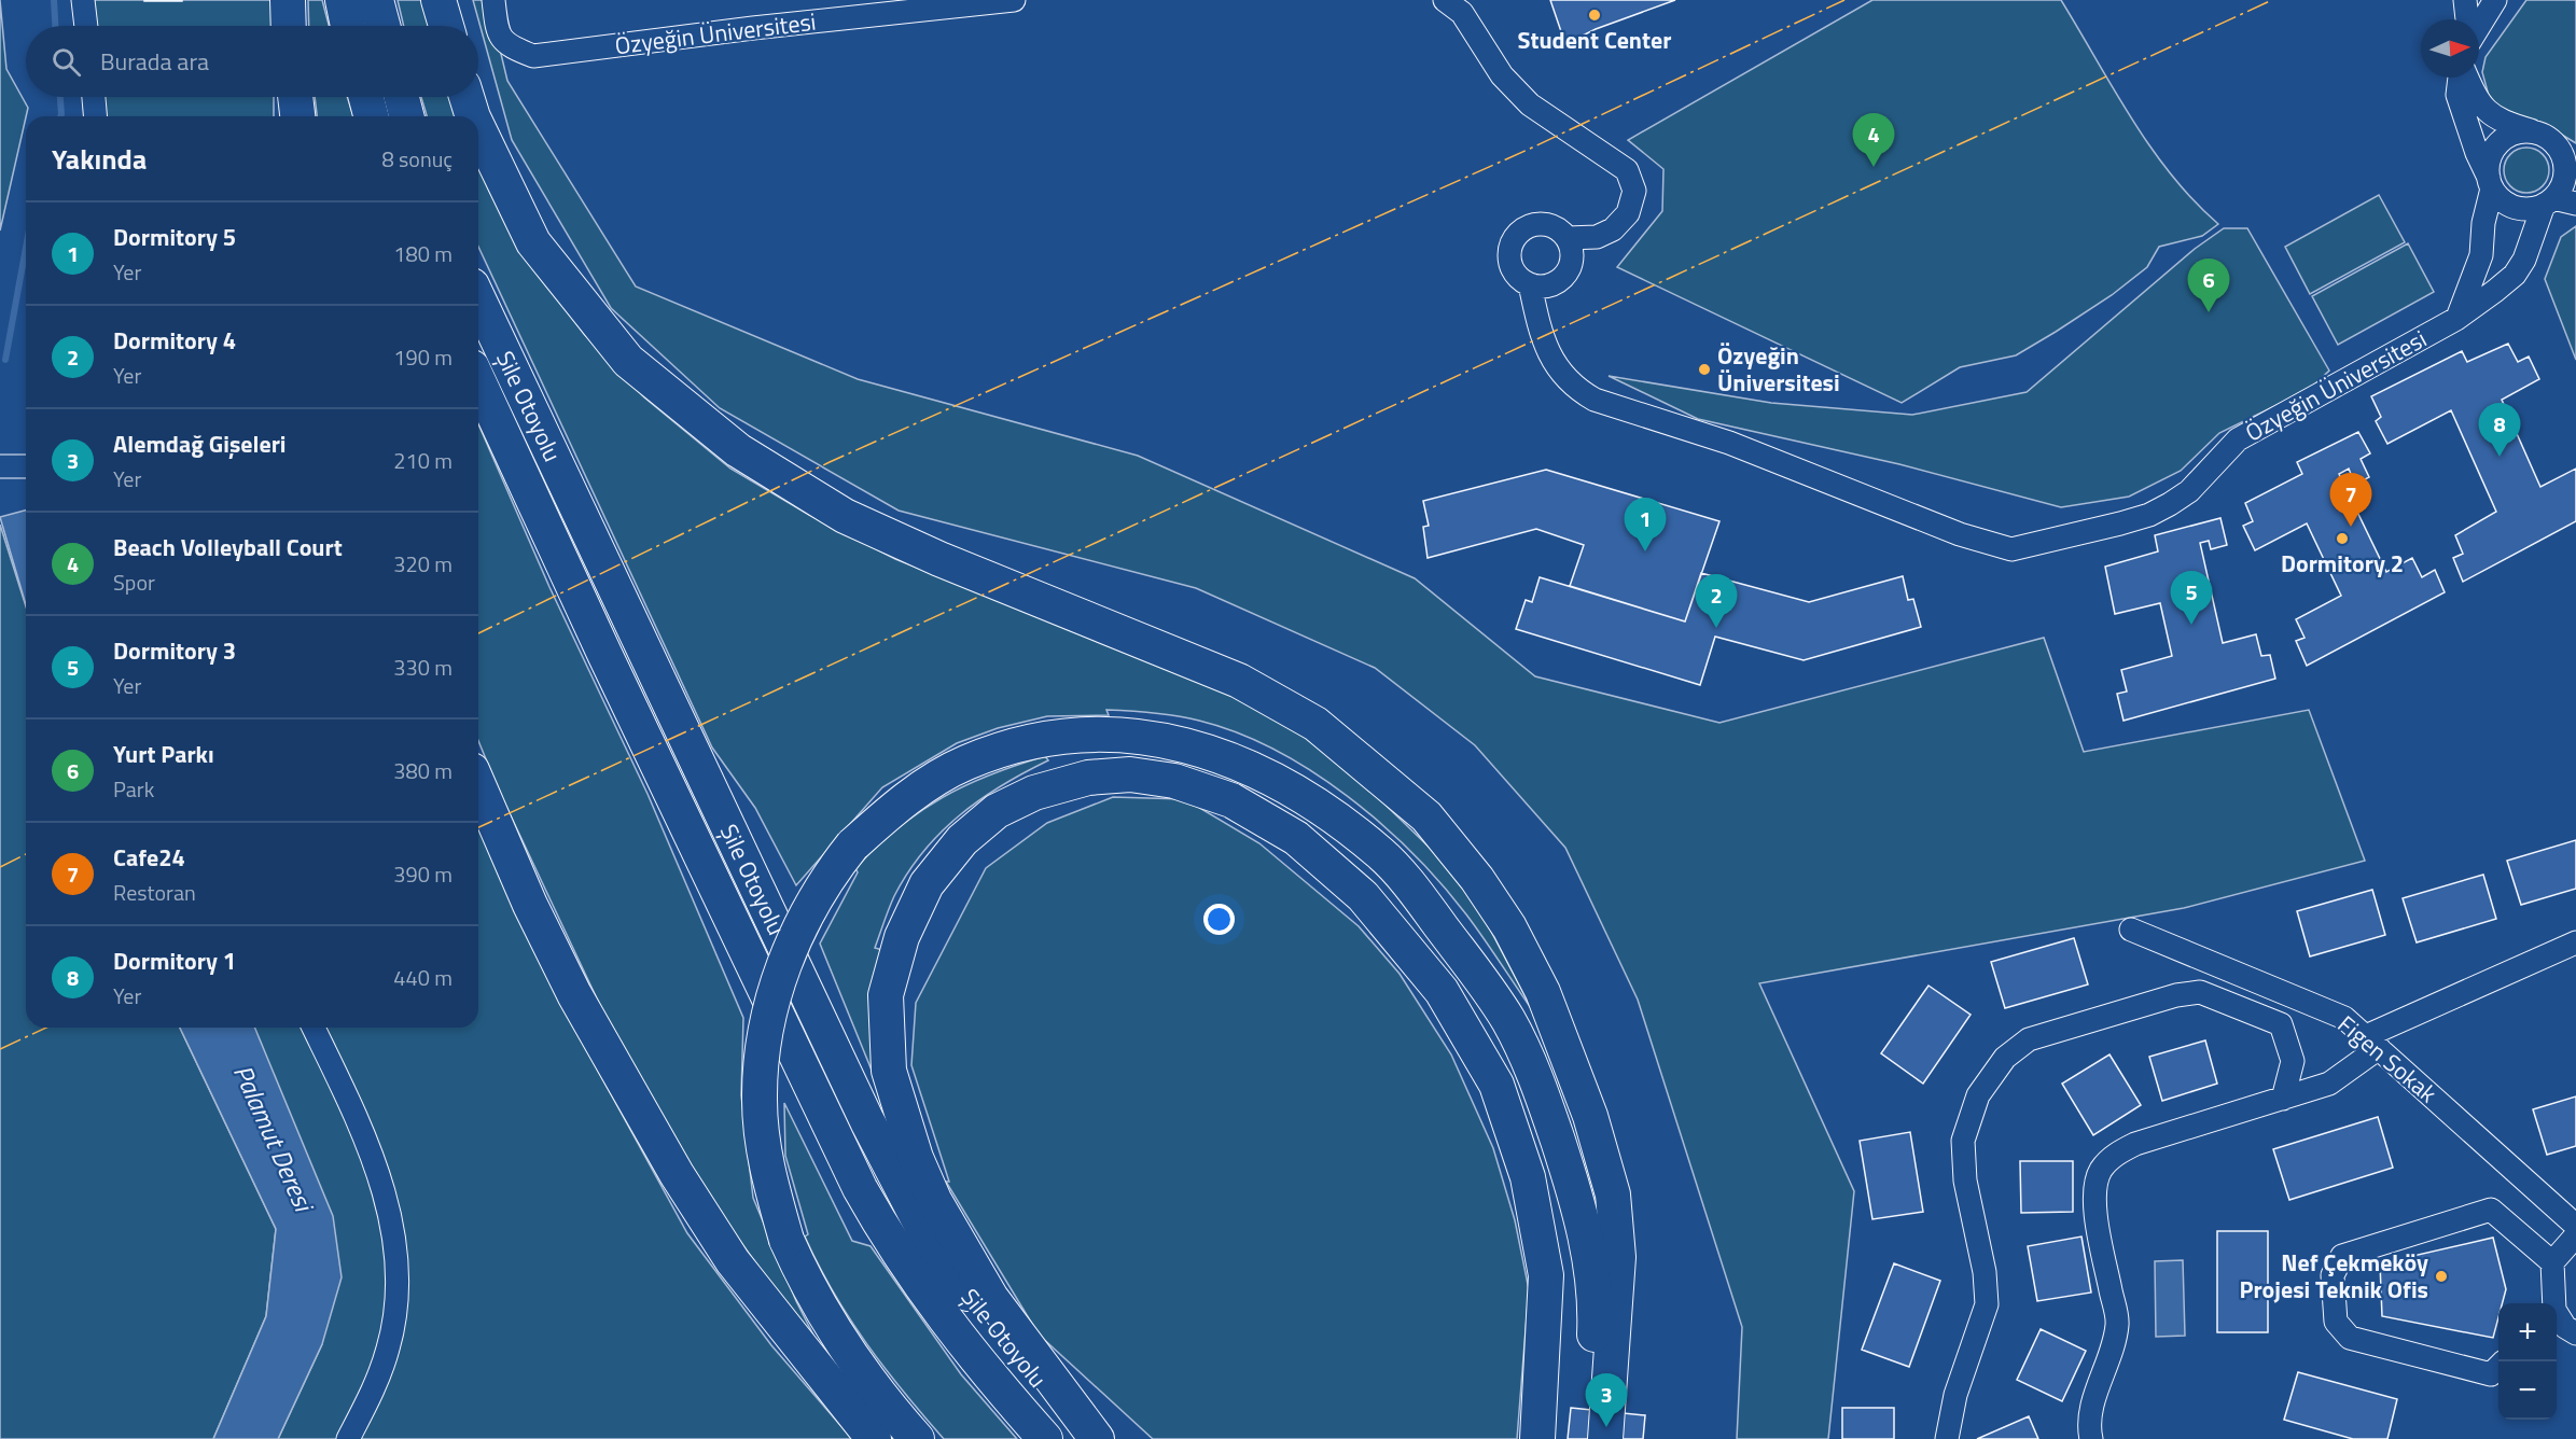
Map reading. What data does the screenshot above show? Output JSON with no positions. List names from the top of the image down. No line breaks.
{"streets":{"highway":["Şile Otoyolu"],"street":["Özyeğin Üniversitesi","Figen Sokak"]},"water":["Palamut Deresi"],"places":["Student Center","Özyeğin Üniversitesi","Dormitory 2","Nef Çekmeköy Projesi Teknik Ofis"],"north":"right","page":{"search":"Burada ara","pins":["4","6","8","7","1","5","2","3"],"heading":["Yakında","8 sonuç"],"list":[{"mark":"1","name":"Dormitory 5","note":"Yer","value":"180 m"},{"mark":"2","name":"Dormitory 4","note":"Yer","value":"190 m"},{"mark":"3","name":"Alemdağ Gişeleri","note":"Yer","value":"210 m"},{"mark":"4","name":"Beach Volleyball Court","note":"Spor","value":"320 m"},{"mark":"5","name":"Dormitory 3","note":"Yer","value":"330 m"},{"mark":"6","name":"Yurt Parkı","note":"Park","value":"380 m"},{"mark":"7","name":"Cafe24","note":"Restoran","value":"390 m"},{"mark":"8","name":"Dormitory 1","note":"Yer","value":"440 m"}],"map_buttons":["+","−"]}}
